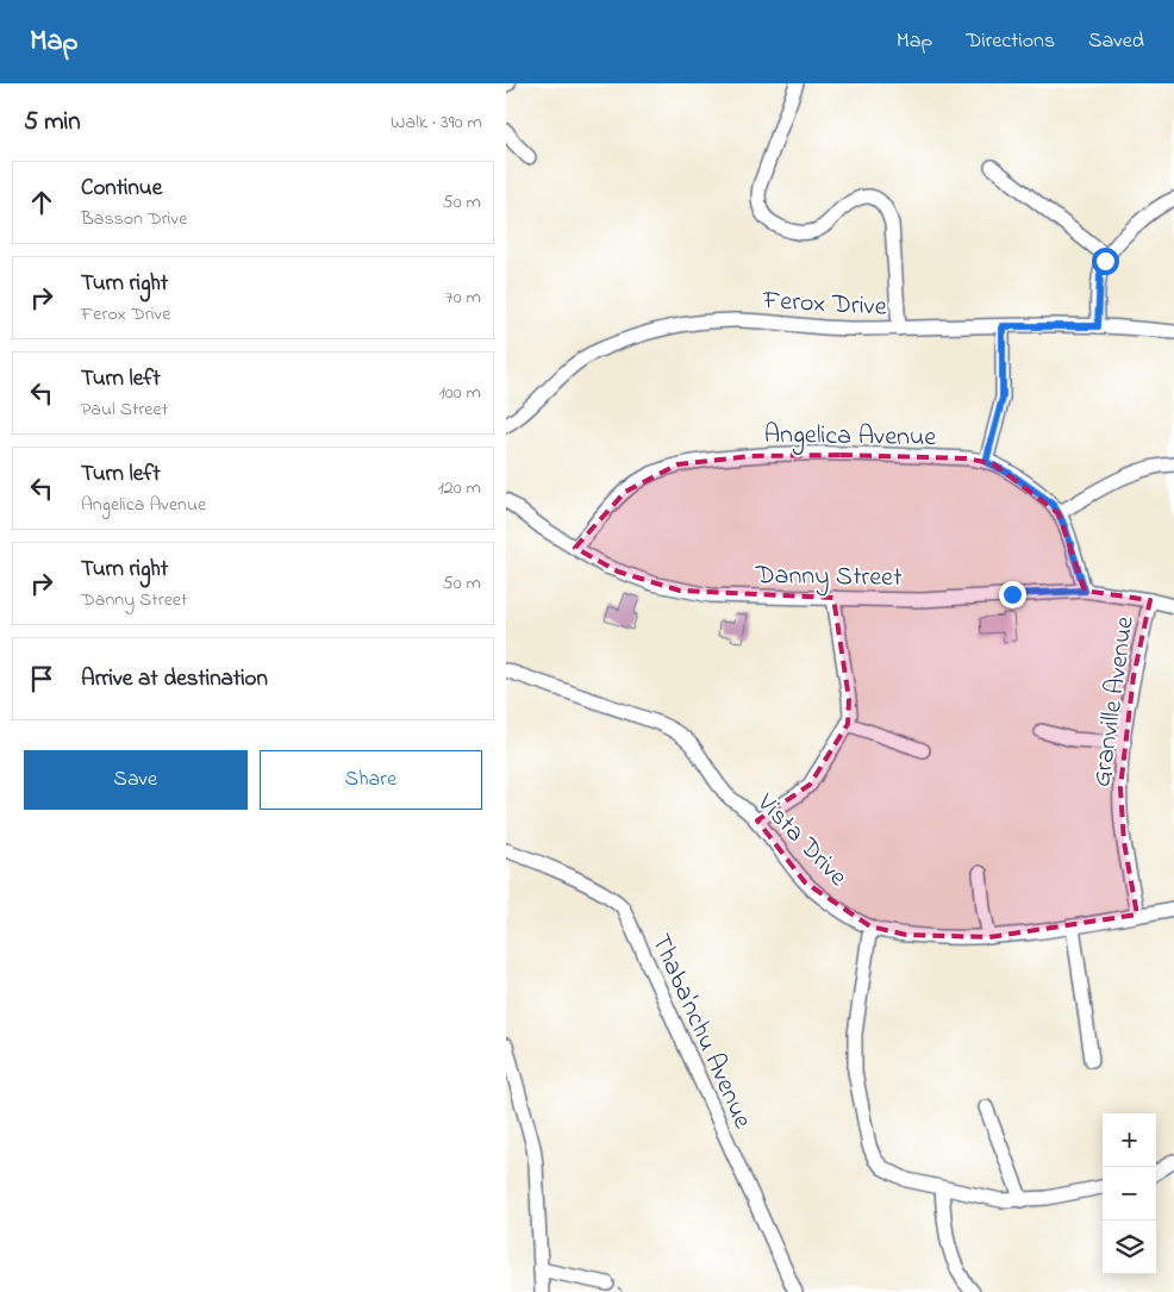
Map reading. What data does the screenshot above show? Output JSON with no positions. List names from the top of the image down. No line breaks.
{"streets":{"street":["Ferox Drive","Angelica Avenue","Danny Street","Granville Avenue","Vista Drive","Thaba'nchu Avenue"]},"crossings":[["Angelica Avenue","Danny Street"],["Danny Street","Granville Avenue"],["Granville Avenue","Vista Drive"]],"page":{"header":"Map","nav":["Map","Directions","Saved"],"heading":["5 min","Walk · 390 m"],"list":[["Continue","Basson Drive","50 m"],["Turn right","Ferox Drive","70 m"],["Turn left","Paul Street","100 m"],["Turn left","Angelica Avenue","120 m"],["Turn right","Danny Street","50 m"],"Arrive at destination"],"buttons":["Save","Share"],"map_buttons":["+","−"]}}
